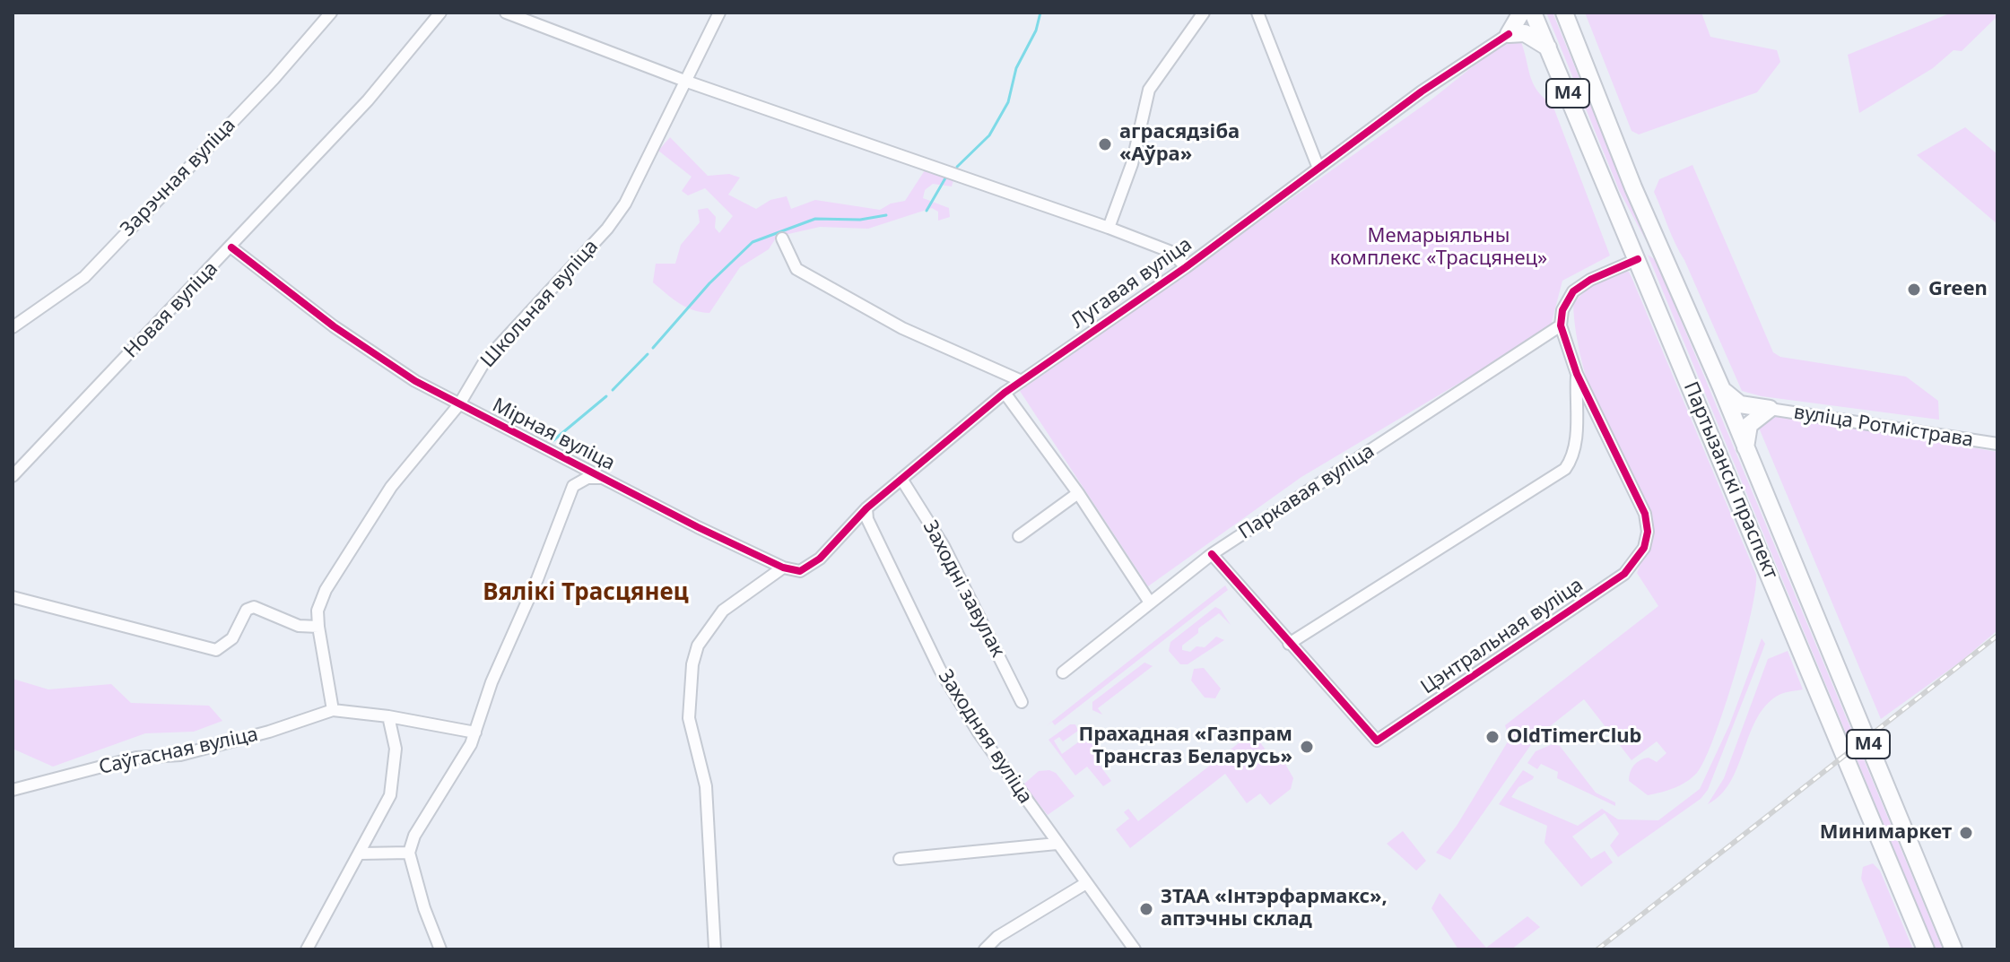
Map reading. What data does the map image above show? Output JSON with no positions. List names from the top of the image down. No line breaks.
{"streets":{"highway":["М4","Партызанскі праспект"],"street":["Зарэчная вуліца","Лугавая вуліца","Школьная вуліца","Новая вуліца","вуліца Ротмістрава","Мірная вуліца","Паркавая вуліца","Заходні завулак","Цэнтральная вуліца","Заходняя вуліца","Саўгасная вуліца"]},"crossings":[["Лугавая вуліца","Школьная вуліца"],["Лугавая вуліца","Заходні завулак"],["Лугавая вуліца","Заходняя вуліца"],["Школьная вуліца","Мірная вуліца"],["Школьная вуліца","Саўгасная вуліца"],["Новая вуліца","Мірная вуліца"],["Мірная вуліца","Саўгасная вуліца"],["Паркавая вуліца","Цэнтральная вуліца"]],"districts":["Вялікі Трасцянец"],"parks":["Мемарыяльны комплекс «Трасцянец»"],"places":["аграсядзіба «Аўра»","Green","OldTimerClub","Прахадная «Газпрам Трансгаз Беларусь»","Минимаркет","ЗТАА «Інтэрфармакс», аптэчны склад"]}
